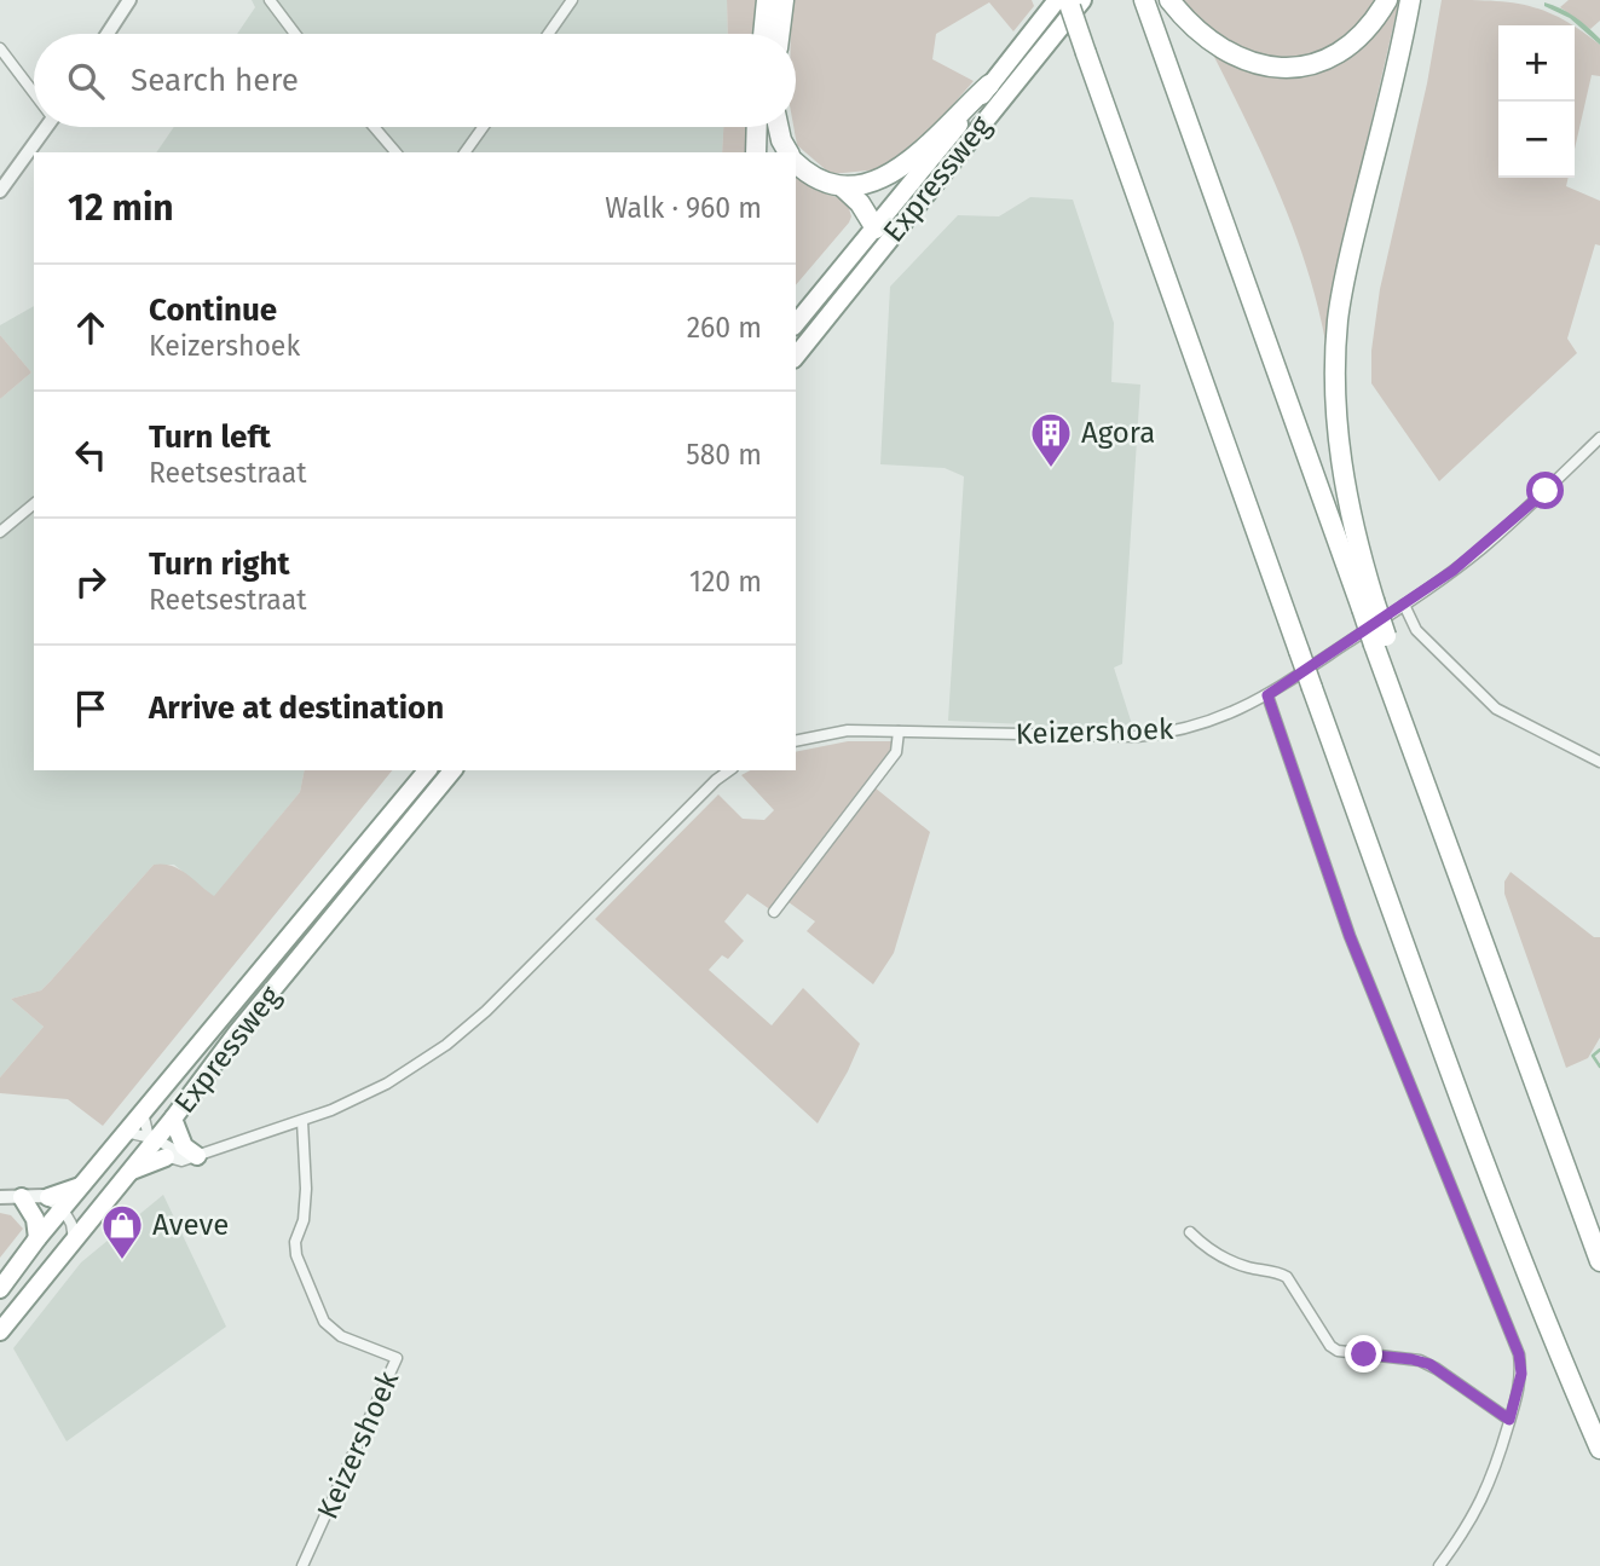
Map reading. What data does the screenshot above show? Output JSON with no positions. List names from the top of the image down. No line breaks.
{"streets":{"highway":["Expressweg"],"street":["Keizershoek"]},"places":{"building":["Agora"],"shop":["Aveve"]},"page":{"map_buttons":["+","−"],"search":"Search here","heading":["12 min","Walk · 960 m"],"list":[["Continue","Keizershoek","260 m"],["Turn left","Reetsestraat","580 m"],["Turn right","Reetsestraat","120 m"],"Arrive at destination"]}}
